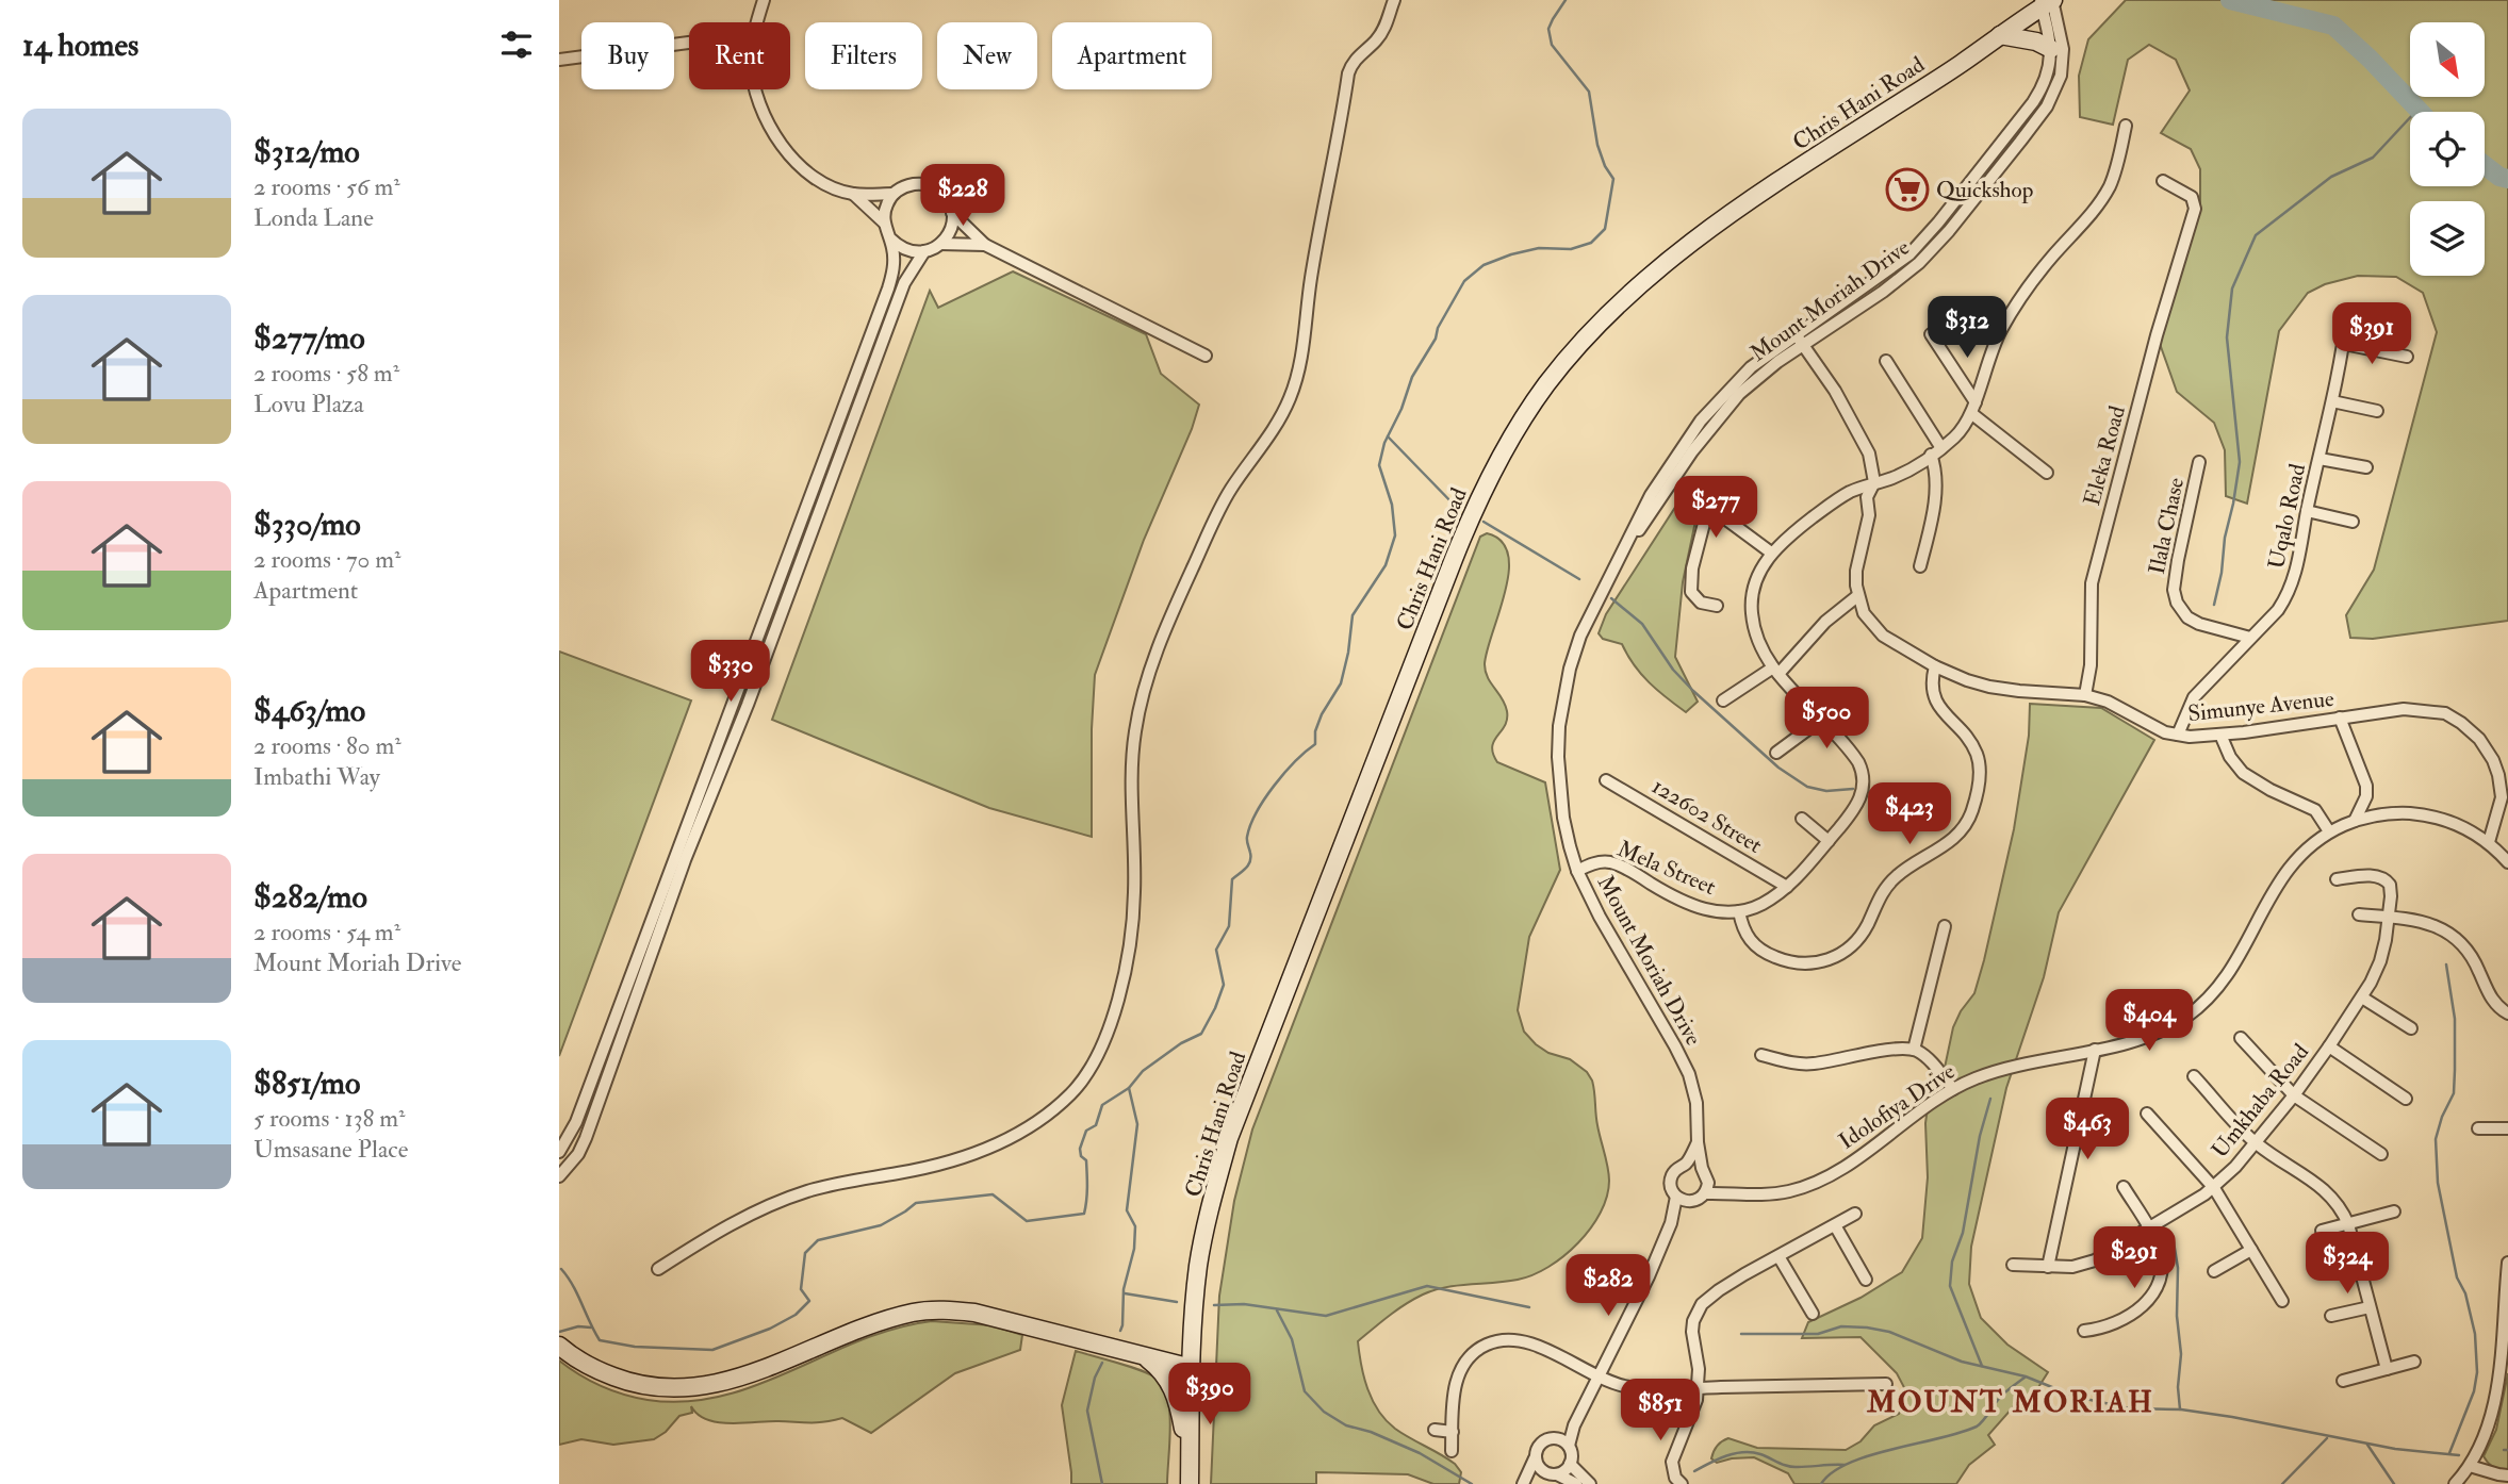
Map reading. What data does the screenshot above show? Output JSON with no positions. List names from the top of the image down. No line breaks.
{"streets":{"main road":["Chris Hani Road"],"street":["Mount Moriah Drive","Eleka Road","Uqalo Road","Ilala Chase","Simunye Avenue","122602 Street","Mela Street","Umkhaba Road","Idolofiya Drive"]},"crossings":[["Chris Hani Road","Mount Moriah Drive"],["Mount Moriah Drive","Mela Street"],["Mount Moriah Drive","Idolofiya Drive"],["Eleka Road","Simunye Avenue"],["Uqalo Road","Ilala Chase"],["Uqalo Road","Simunye Avenue"],["Simunye Avenue","Idolofiya Drive"],["122602 Street","Mela Street"]],"districts":["MOUNT MORIAH"],"places":{"supermarket":["Quickshop"]},"north":"bottom right","page":{"heading":"14 homes","chip":["Buy","Rent","Filters","New","Apartment"],"list":[{"name":"$312/mo","note":"2 rooms · 56 m² · Londa Lane"},{"name":"$277/mo","note":"2 rooms · 58 m² · Lovu Plaza"},{"name":"$330/mo","note":"2 rooms · 70 m² · Apartment"},{"name":"$463/mo","note":"2 rooms · 80 m² · Imbathi Way"},{"name":"$282/mo","note":"2 rooms · 54 m² · Mount Moriah Drive"},{"name":"$851/mo","note":"5 rooms · 138 m² · Umsasane Place"}],"price":["$228","$312","$391","$277","$330","$500","$423","$404","$463","$291","$324","$282","$390","$851"]}}
